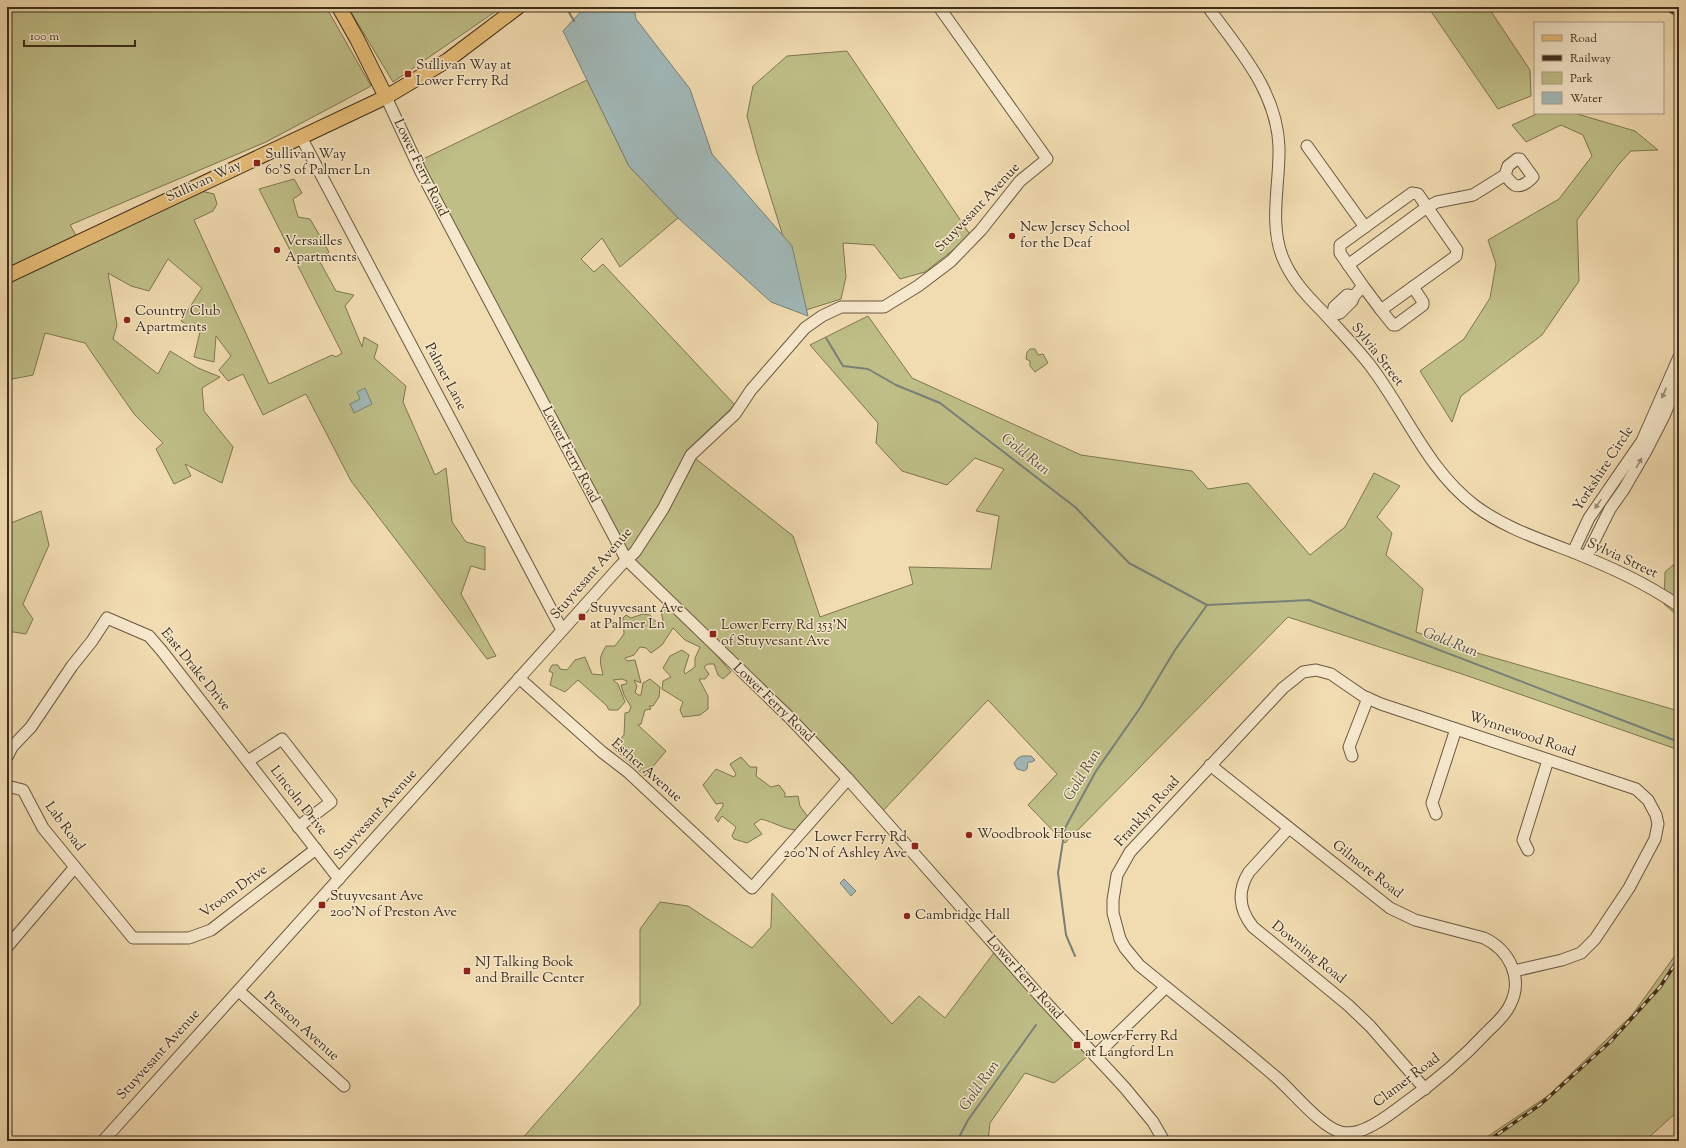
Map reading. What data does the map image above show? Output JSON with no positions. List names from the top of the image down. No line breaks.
{"streets":{"main road":["Lower Ferry Road","Sullivan Way"],"street":["Stuyvesant Avenue","Sylvia Street","Palmer Lane","Yorkshire Circle","East Drake Drive","Wynnewood Road","Esther Avenue","Lincoln Drive","Franklyn Road","Lab Road","Gilmore Road","Vroom Drive","Downing Road","Preston Avenue","Clamer Road"]},"crossings":[["Lower Ferry Road","Sullivan Way"],["Lower Ferry Road","Stuyvesant Avenue"],["Lower Ferry Road","Esther Avenue"],["Sullivan Way","Palmer Lane"],["Stuyvesant Avenue","Palmer Lane"],["Stuyvesant Avenue","Esther Avenue"],["Stuyvesant Avenue","Lincoln Drive"],["Stuyvesant Avenue","Preston Avenue"],["Sylvia Street","Yorkshire Circle"],["East Drake Drive","Lincoln Drive"],["Wynnewood Road","Franklyn Road"],["Wynnewood Road","Gilmore Road"],["Wynnewood Road","Clamer Road"],["Lincoln Drive","Vroom Drive"],["Franklyn Road","Gilmore Road"],["Franklyn Road","Clamer Road"],["Lab Road","Vroom Drive"],["Gilmore Road","Downing Road"],["Gilmore Road","Clamer Road"],["Downing Road","Clamer Road"]],"water":["Gold Run"],"places":{"transit":["Sullivan Way at Lower Ferry Rd","Sullivan Way 60'S of Palmer Ln","Stuyvesant Ave at Palmer Ln","Lower Ferry Rd 353'N of Stuyvesant Ave","Lower Ferry Rd 200'N of Ashley Ave","Stuyvesant Ave 200'N of Preston Ave","NJ Talking Book and Braille Center","Lower Ferry Rd at Langford Ln"],"other":["New Jersey School for the Deaf","Versailles Apartments","Country Club Apartments","Woodbrook House","Cambridge Hall"]},"legend":["Road","Railway","Park","Water"],"scale_bar":"100 m"}
